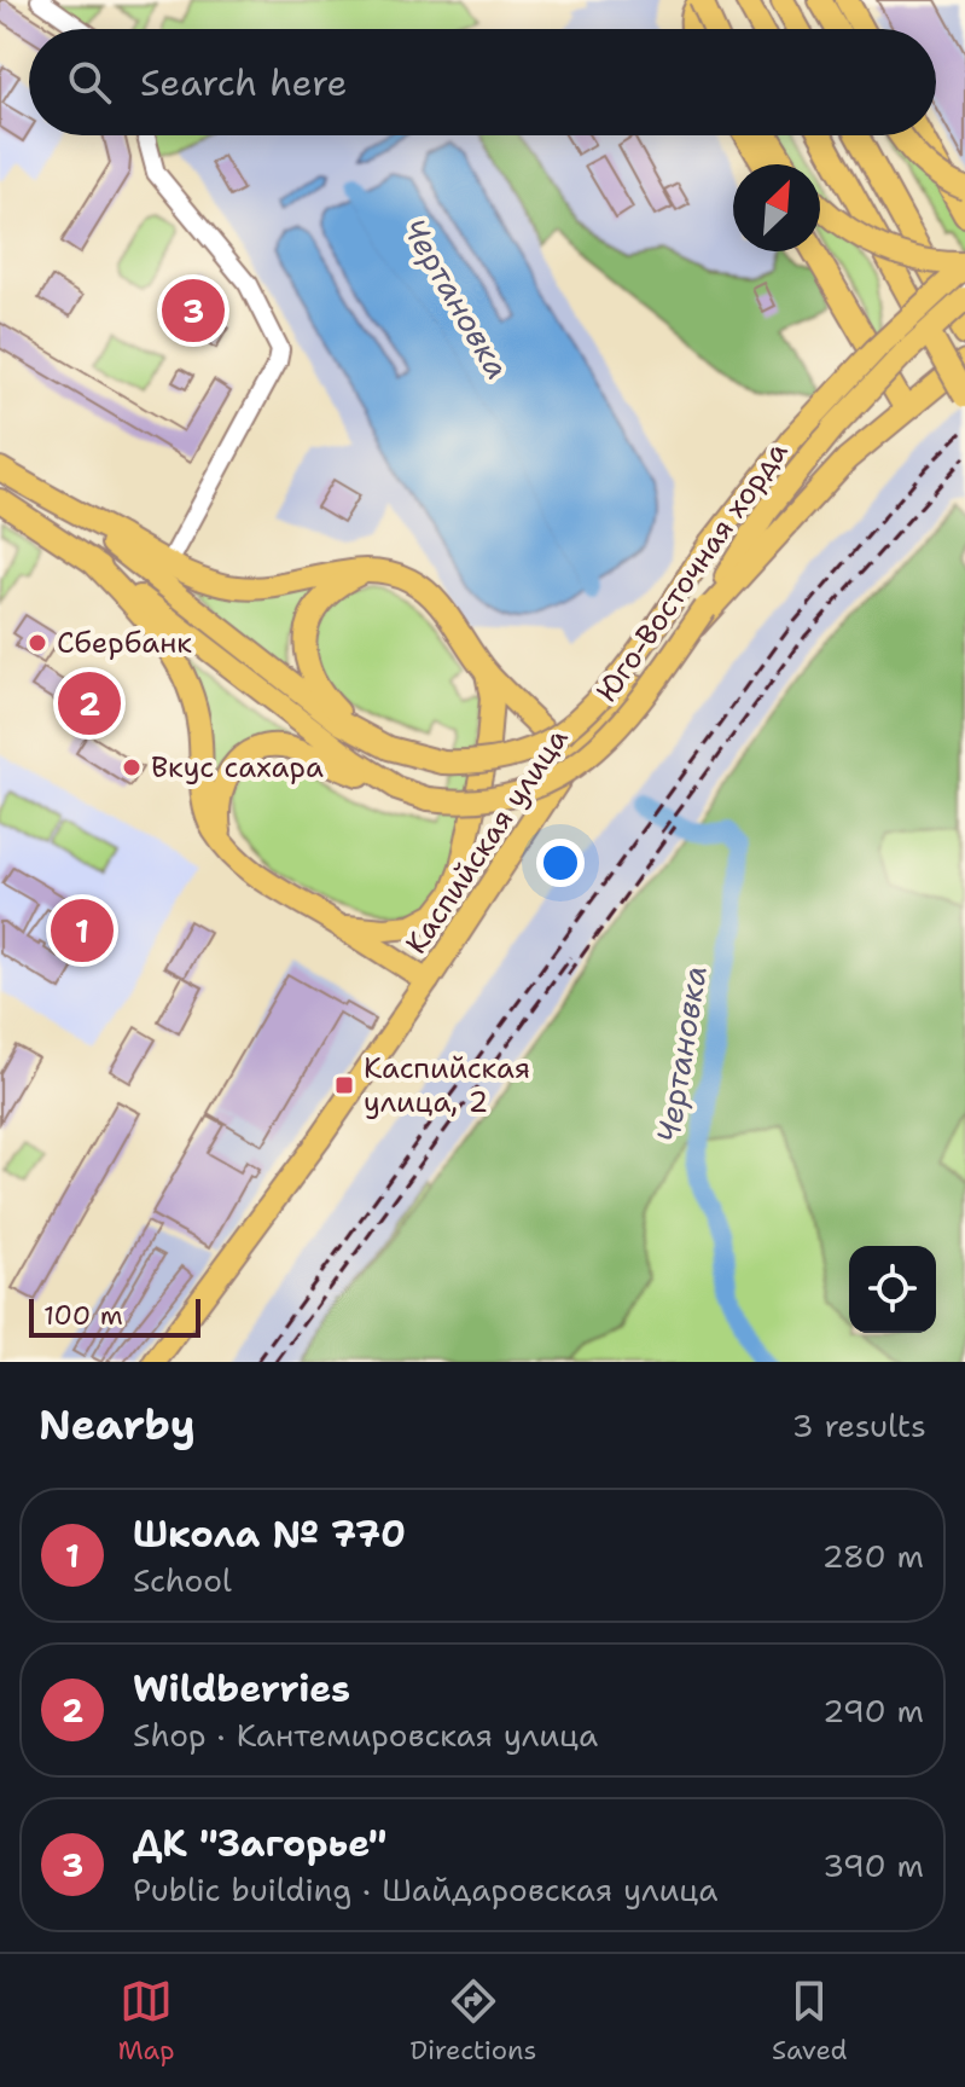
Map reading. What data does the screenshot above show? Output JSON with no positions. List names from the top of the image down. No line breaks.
{"streets":{"main road":["Юго-Восточная хорда","Каспийская улица"]},"water":["Чертановка"],"places":{"other":["Сбербанк","Вкус сахара"],"transit":["Каспийская улица, 2"]},"scale_bar":"100 m","north":"top right","page":{"search":"Search here","pins":["3","2","1"],"scale":"100 m","heading":["Nearby","3 results"],"list":[{"mark":"1","name":"Школа № 770","note":"School","value":"280 m"},{"mark":"2","name":"Wildberries","note":"Shop · Кантемировская улица","value":"290 m"},{"mark":"3","name":"ДК \"Загорье\"","note":"Public building · Шайдаровская улица","value":"390 m"}],"nav":["Map","Directions","Saved"]}}
